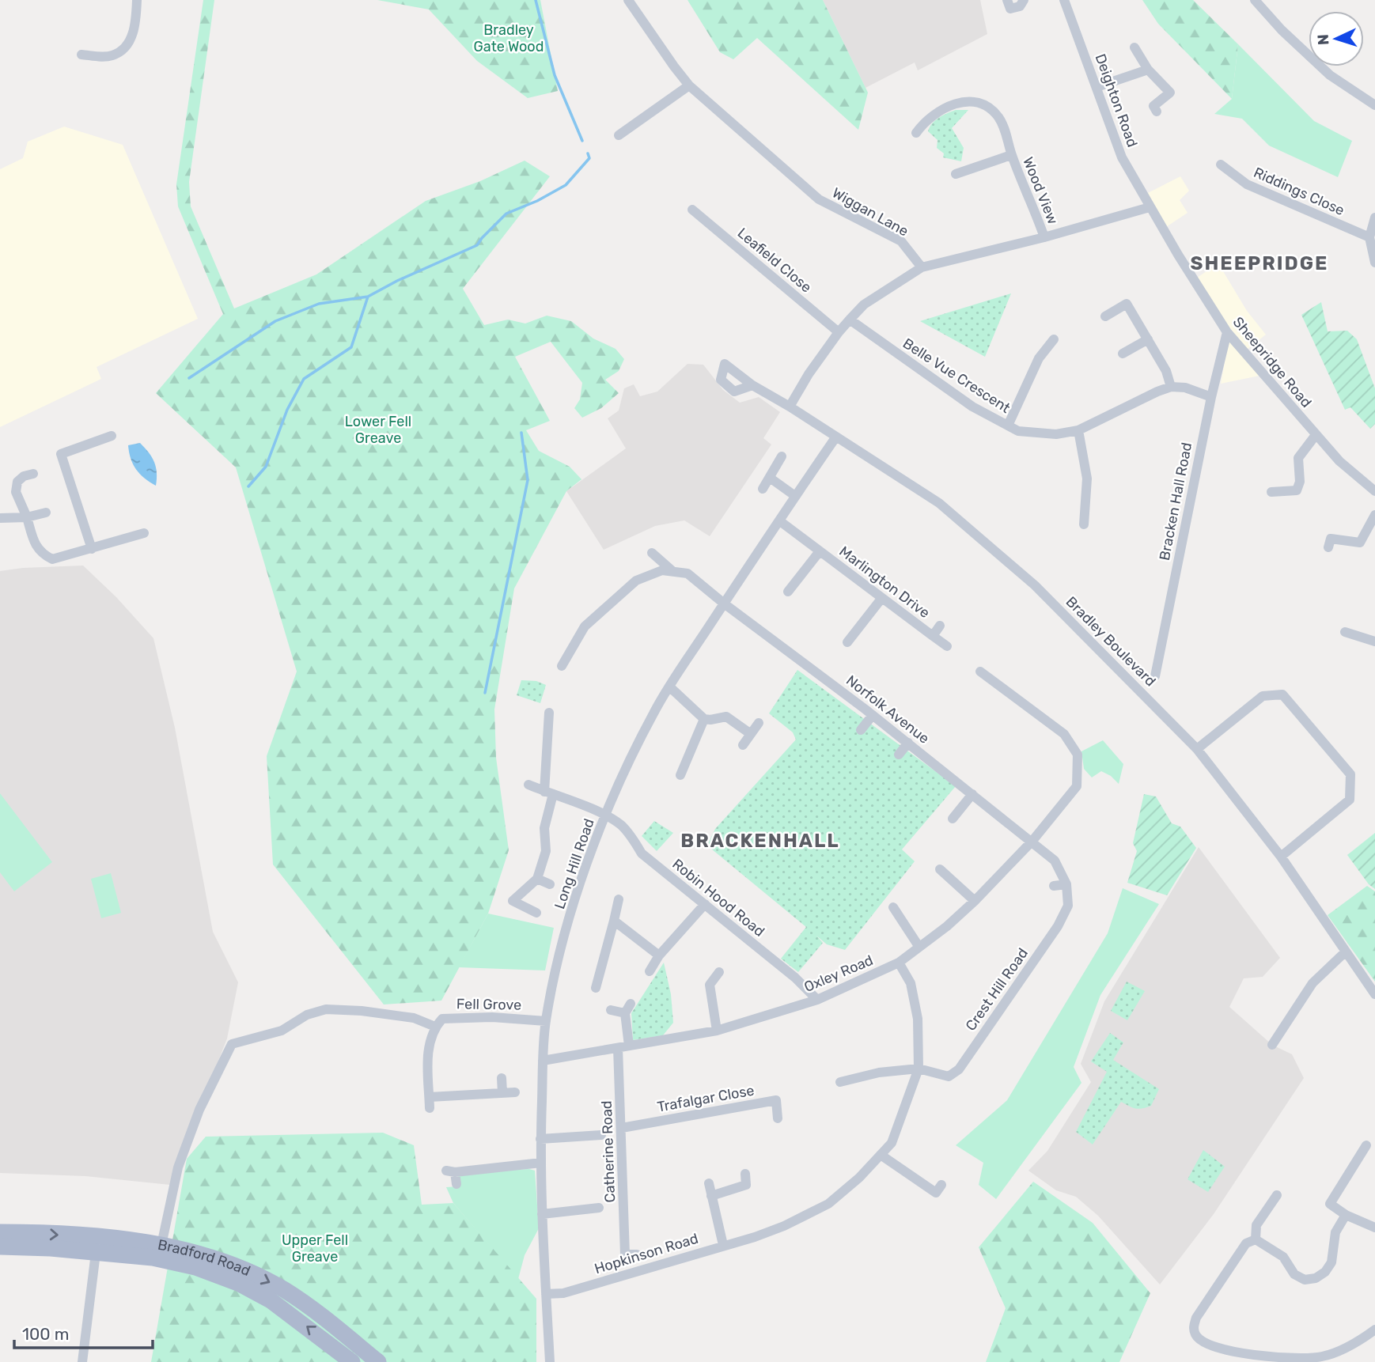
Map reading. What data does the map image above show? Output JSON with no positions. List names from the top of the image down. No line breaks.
{"streets":{"main road":["Bradford Road"],"street":["Deighton Road","Wood View","Riddings Close","Wiggan Lane","Leafield Close","Sheepridge Road","Belle Vue Crescent","Bracken Hall Road","Marlington Drive","Bradley Boulevard","Norfolk Avenue","Long Hill Road","Robin Hood Road","Oxley Road","Crest Hill Road","Fell Grove","Trafalgar Close","Catherine Road","Hopkinson Road"]},"crossings":[["Deighton Road","Sheepridge Road"],["Sheepridge Road","Bracken Hall Road"],["Marlington Drive","Long Hill Road"],["Bradley Boulevard","Long Hill Road"],["Norfolk Avenue","Long Hill Road"],["Norfolk Avenue","Oxley Road"],["Norfolk Avenue","Crest Hill Road"],["Long Hill Road","Robin Hood Road"],["Long Hill Road","Oxley Road"],["Long Hill Road","Fell Grove"],["Long Hill Road","Hopkinson Road"],["Robin Hood Road","Oxley Road"],["Oxley Road","Crest Hill Road"],["Oxley Road","Catherine Road"],["Oxley Road","Hopkinson Road"],["Crest Hill Road","Hopkinson Road"],["Trafalgar Close","Catherine Road"],["Catherine Road","Hopkinson Road"]],"districts":["SHEEPRIDGE","BRACKENHALL"],"parks":["Bradley Gate Wood","Lower Fell Greave","Upper Fell Greave"],"scale_bar":"100 m","north":"left"}
